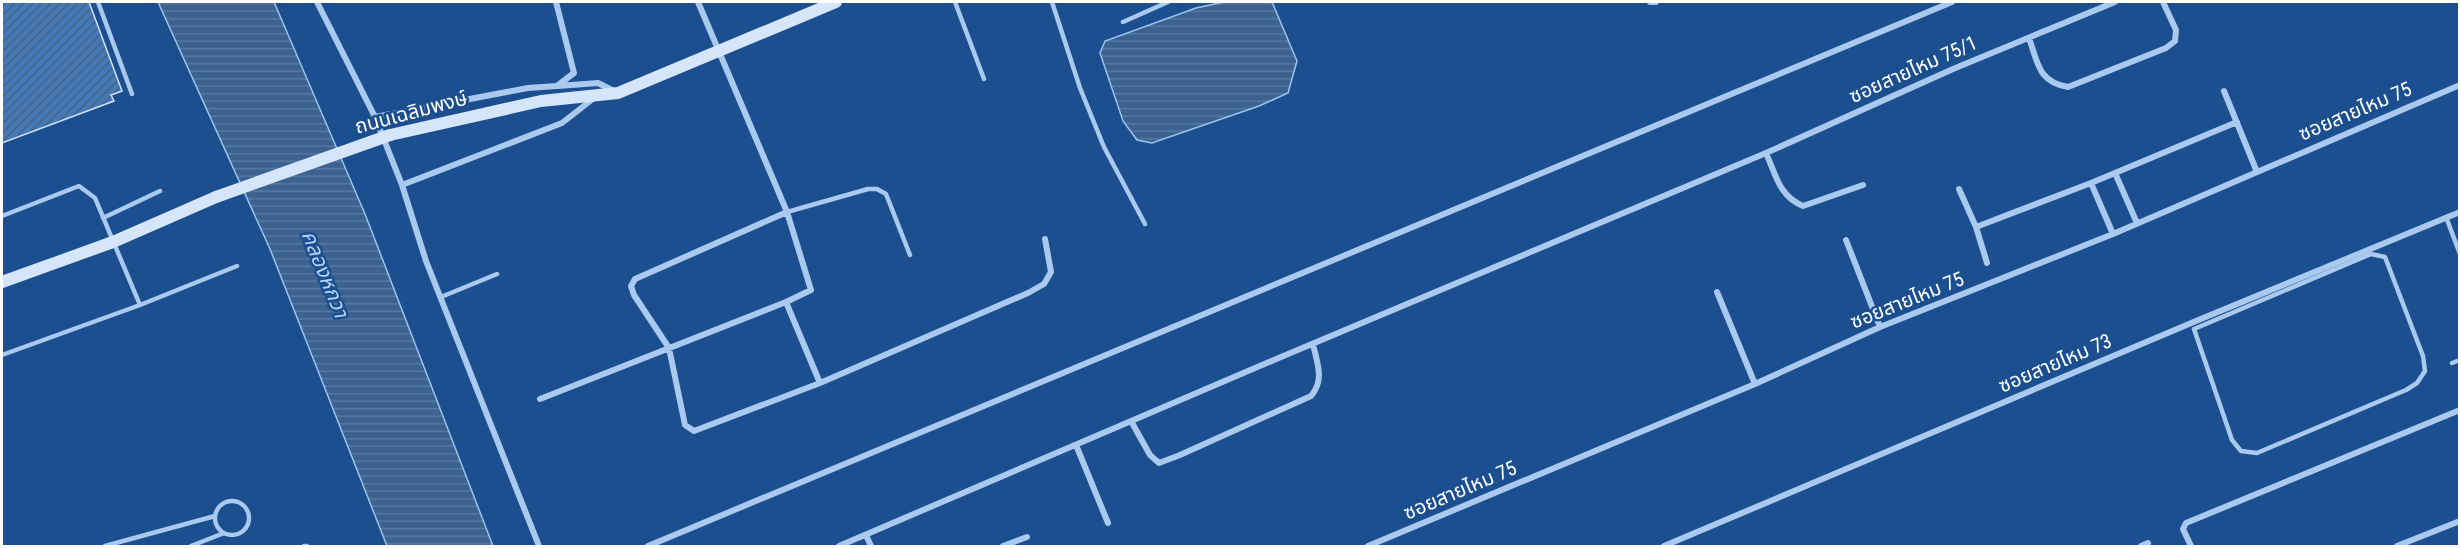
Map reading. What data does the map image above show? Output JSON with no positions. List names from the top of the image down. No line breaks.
{"streets":{"main road":["ถนนเฉลิมพงษ์"],"street":["ซอยสายไหม 75/1","ซอยสายไหม 75","ซอยสายไหม 73"]},"water":["คลองหกวา"]}
